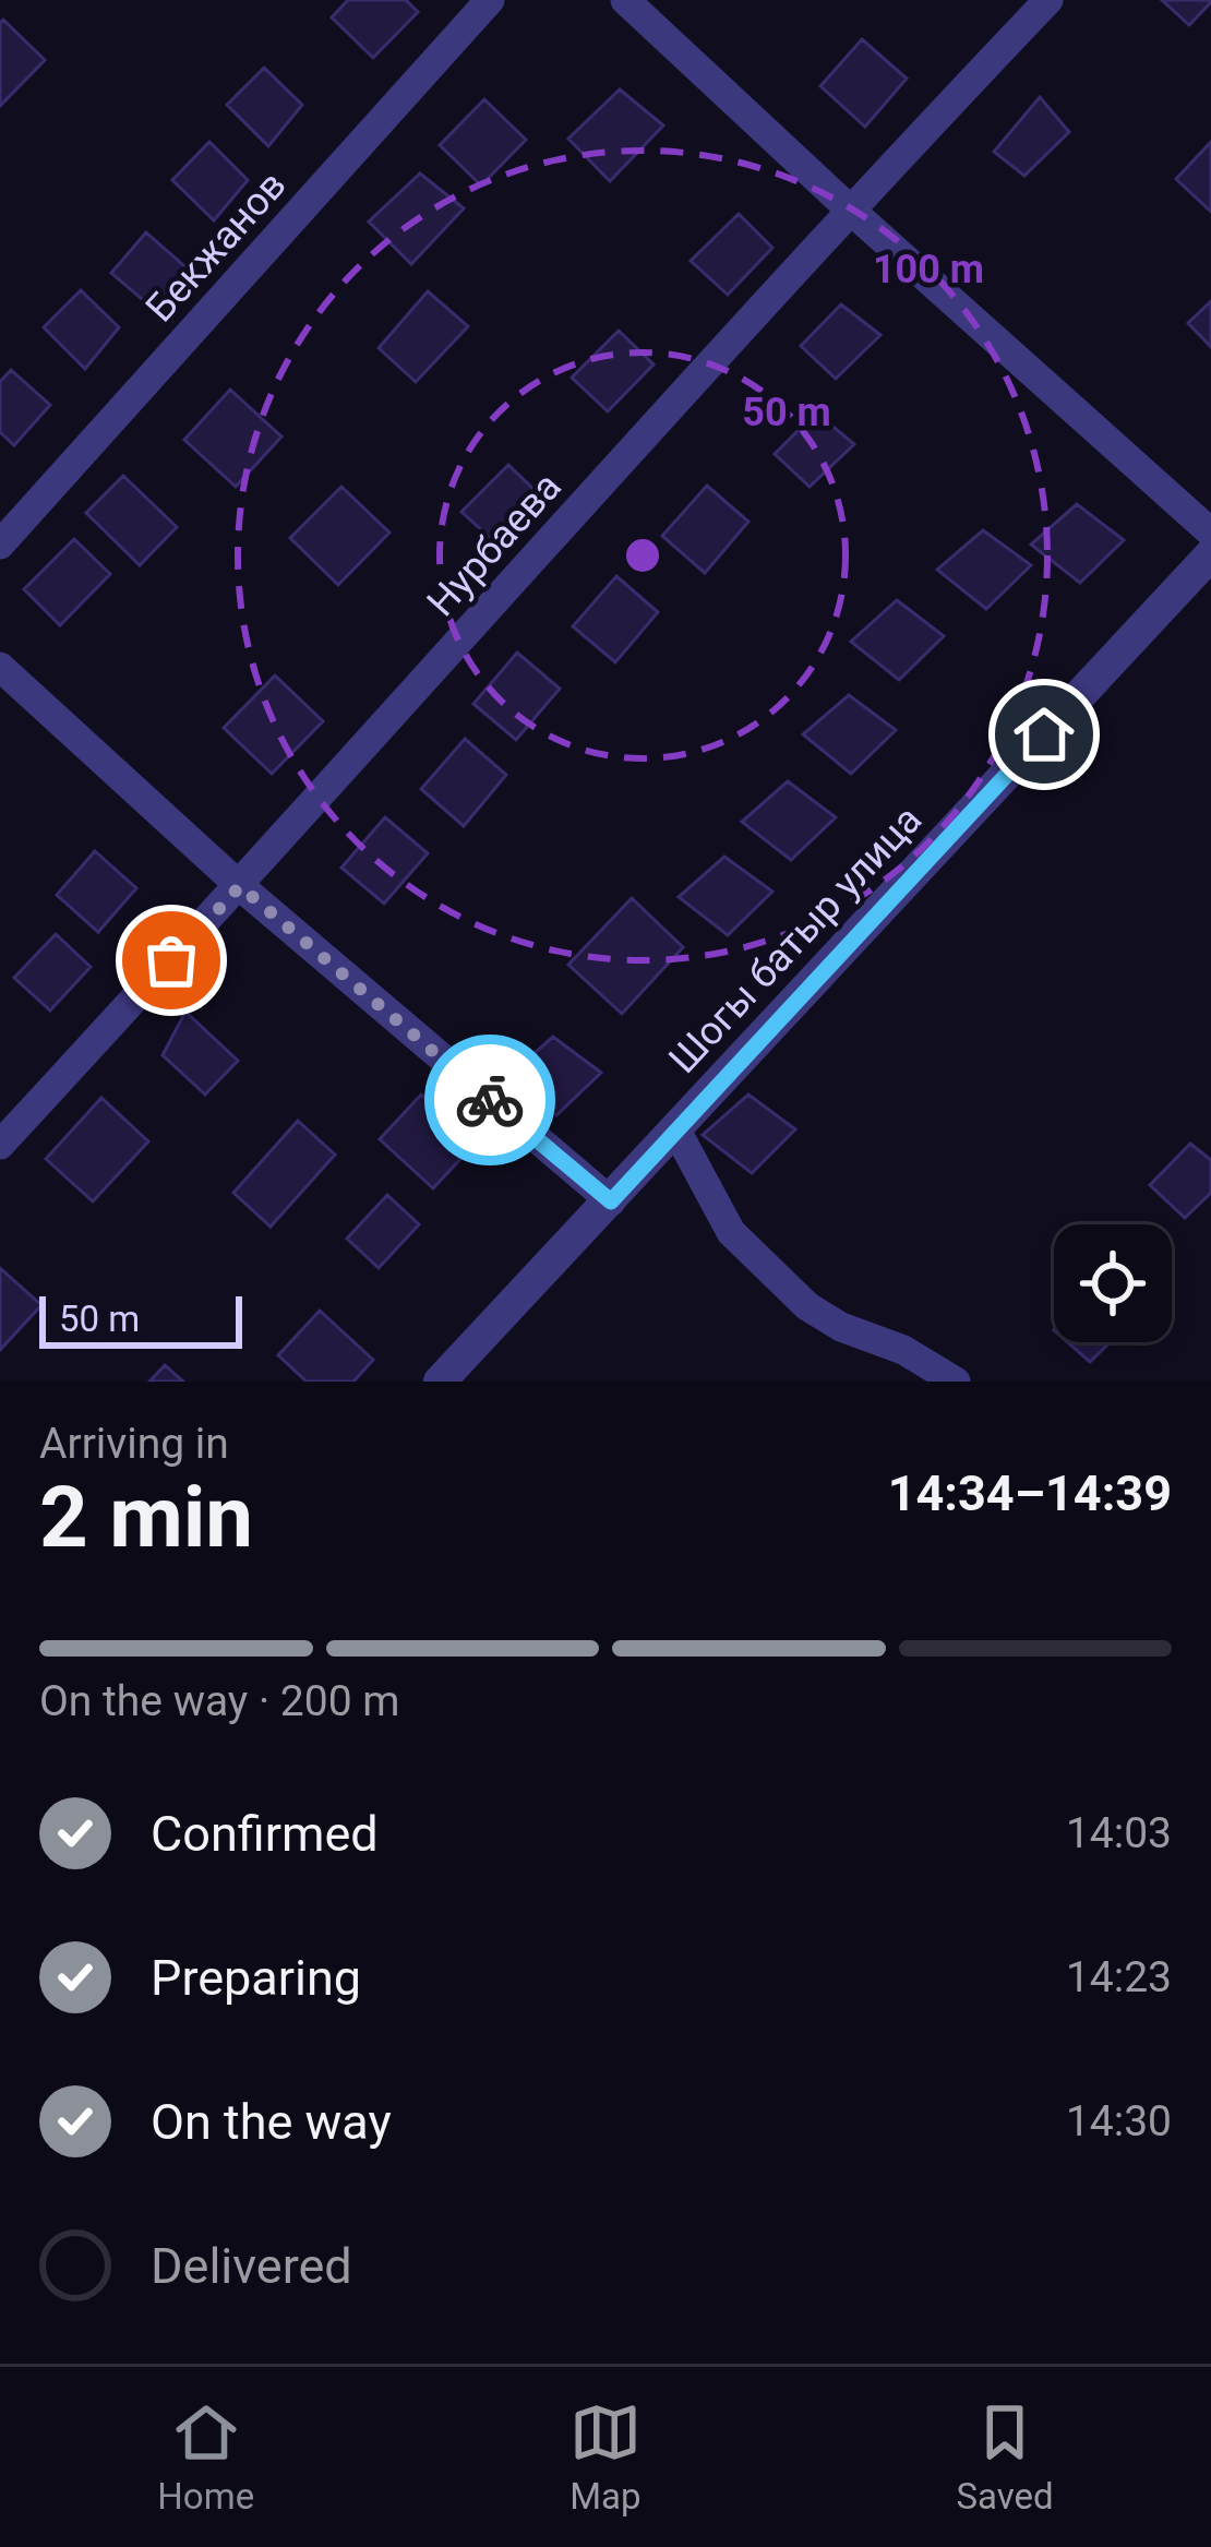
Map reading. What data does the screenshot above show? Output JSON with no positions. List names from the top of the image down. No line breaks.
{"streets":{"street":["Бекжанов","Нурбаева","Шогы батыр улица"]},"scale_bar":"50 m","page":{"scale":"50 m","heading":["2 min","Arriving in","14:34–14:39"],"bar":"On the way · 200 m","list":[["Confirmed","14:03"],["Preparing","14:23"],["On the way","14:30"],"Delivered"],"tabs":["Home","Map","Saved"]},"rings":["100 m","50 m"]}
